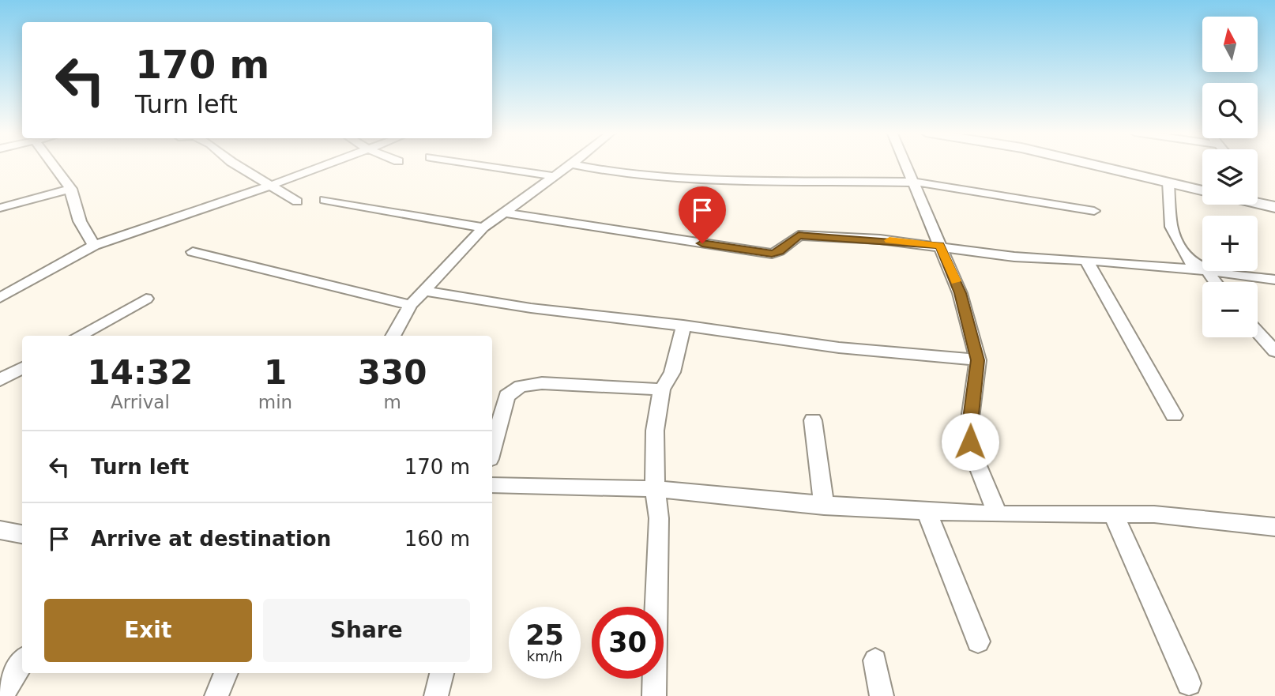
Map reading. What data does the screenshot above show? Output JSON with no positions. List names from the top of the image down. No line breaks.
{"north":"top","page":{"map_buttons":["+","−"],"turn":["170 m","Turn left"],"eta":["14:32","Arrival","1","min","330","m"],"list":[{"name":"Turn left","value":"170 m"},{"name":"Arrive at destination","value":"160 m"}],"buttons":["Exit","Share"],"speed":"25 km/h","limit":"30"}}
